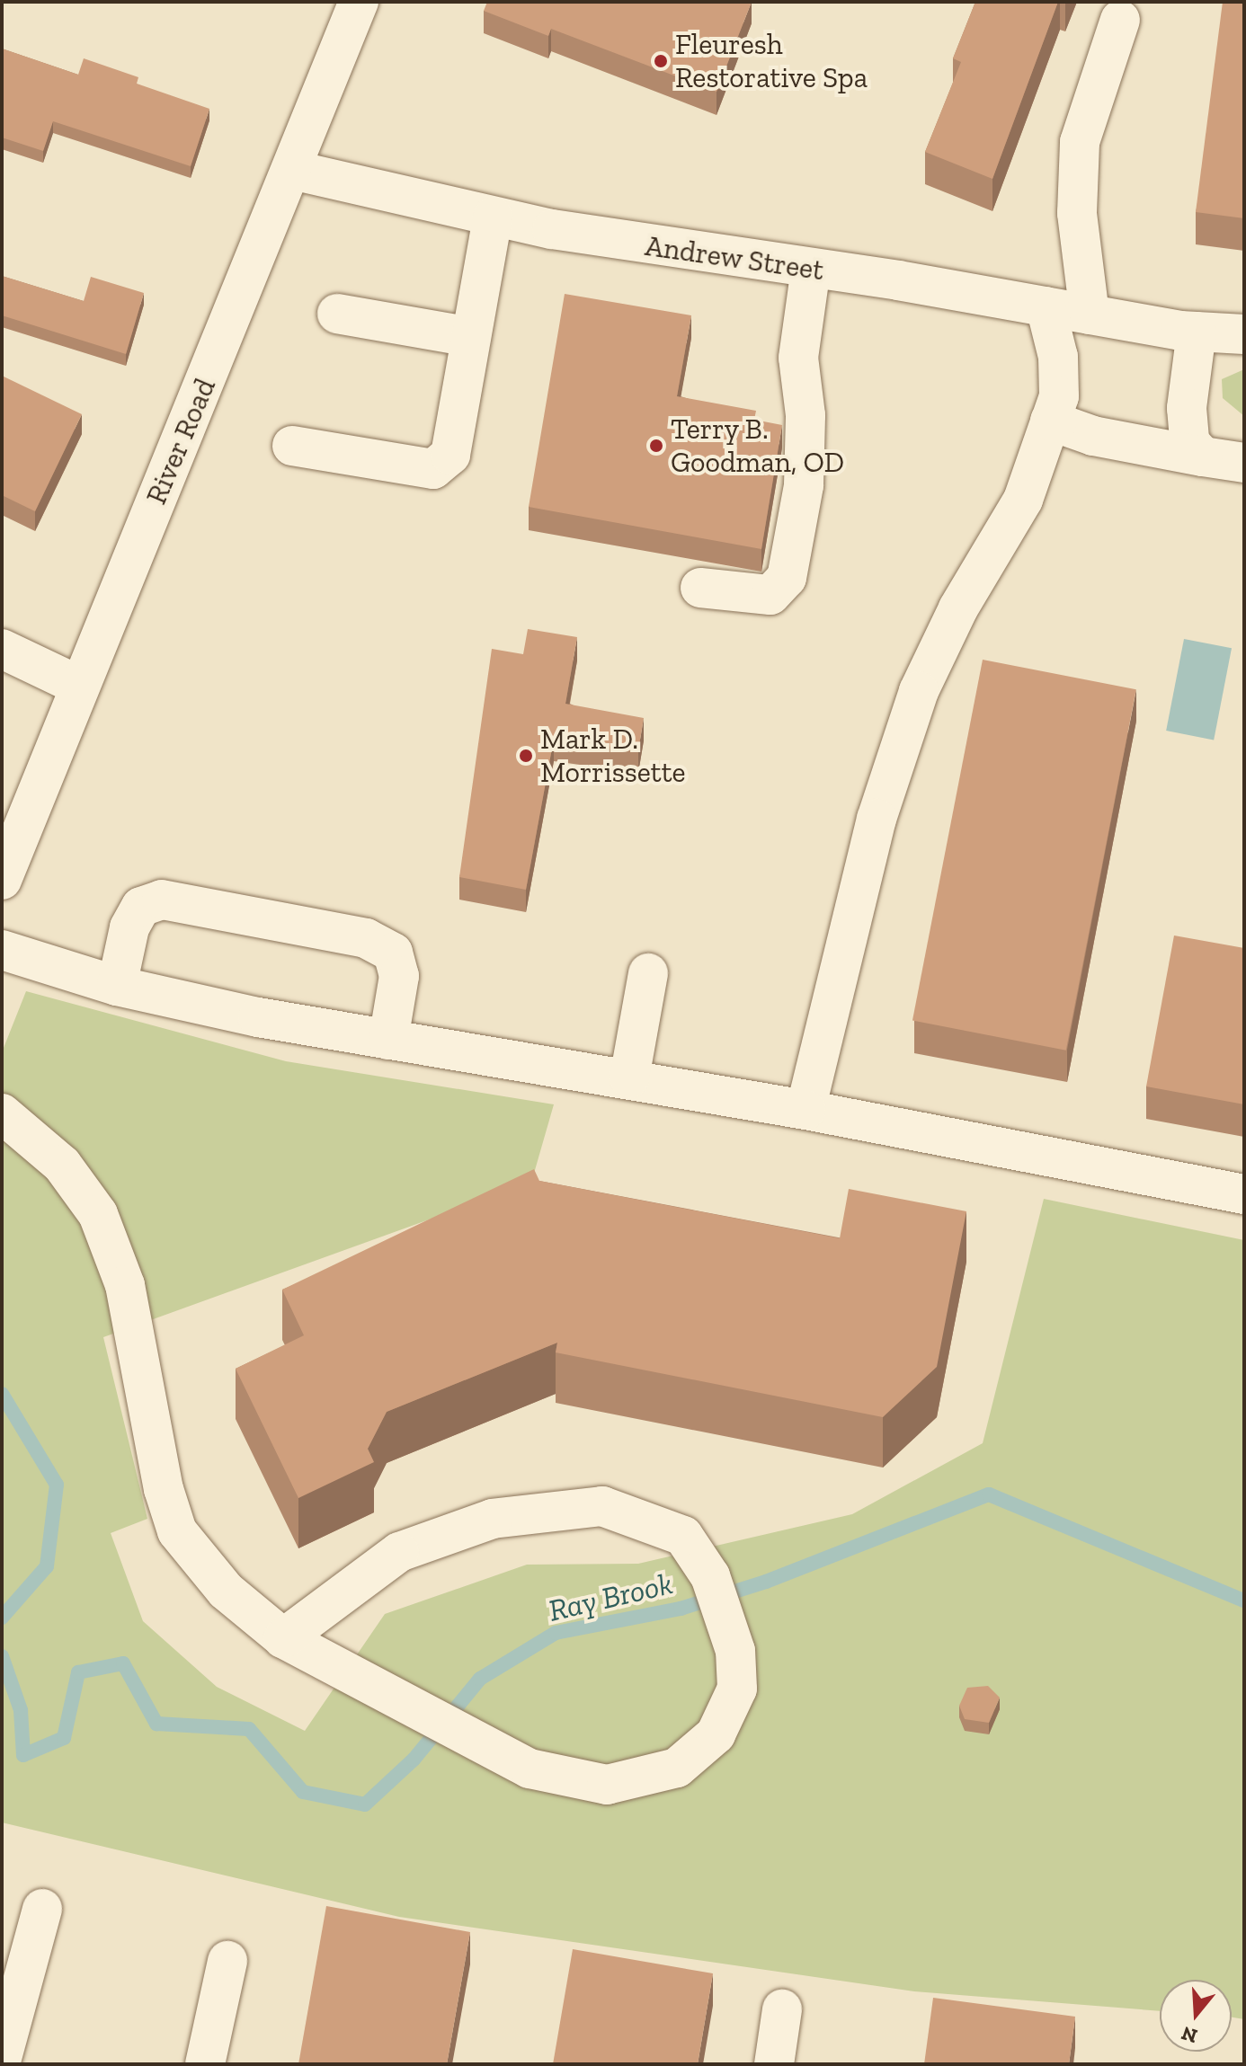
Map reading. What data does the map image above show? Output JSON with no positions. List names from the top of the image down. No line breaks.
{"streets":{"street":["Andrew Street","River Road"]},"crossings":[["Andrew Street","River Road"]],"water":["Ray Brook"],"places":["Fleuresh Restorative Spa","Terry B. Goodman, OD","Mark D. Morrissette"],"north":"bottom"}
